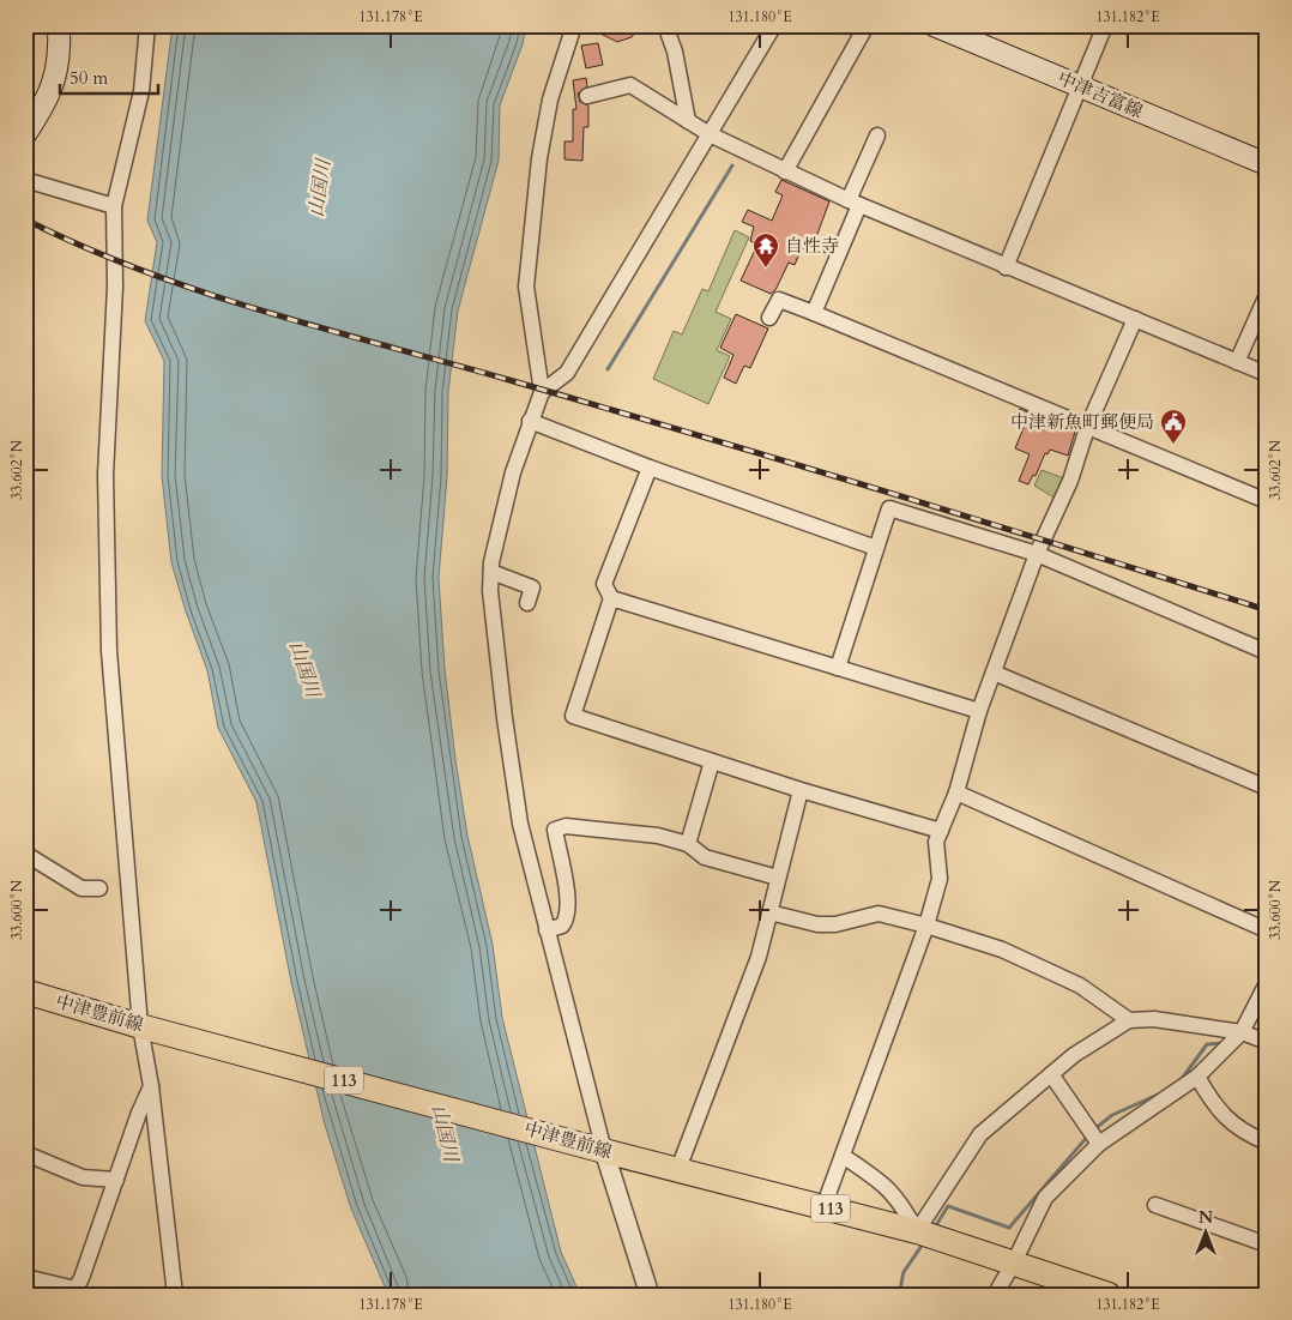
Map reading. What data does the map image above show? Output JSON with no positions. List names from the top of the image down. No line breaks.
{"streets":{"main road":["中津吉富線","中津豊前線","113"]},"water":["山国川"],"places":{"temple":["自性寺"],"public building":["中津新魚町郵便局"]},"scale_bar":"50 m","north":"top","coordinates":["131.178°E","131.180°E","131.182°E","33.602°N","33.600°N"]}
